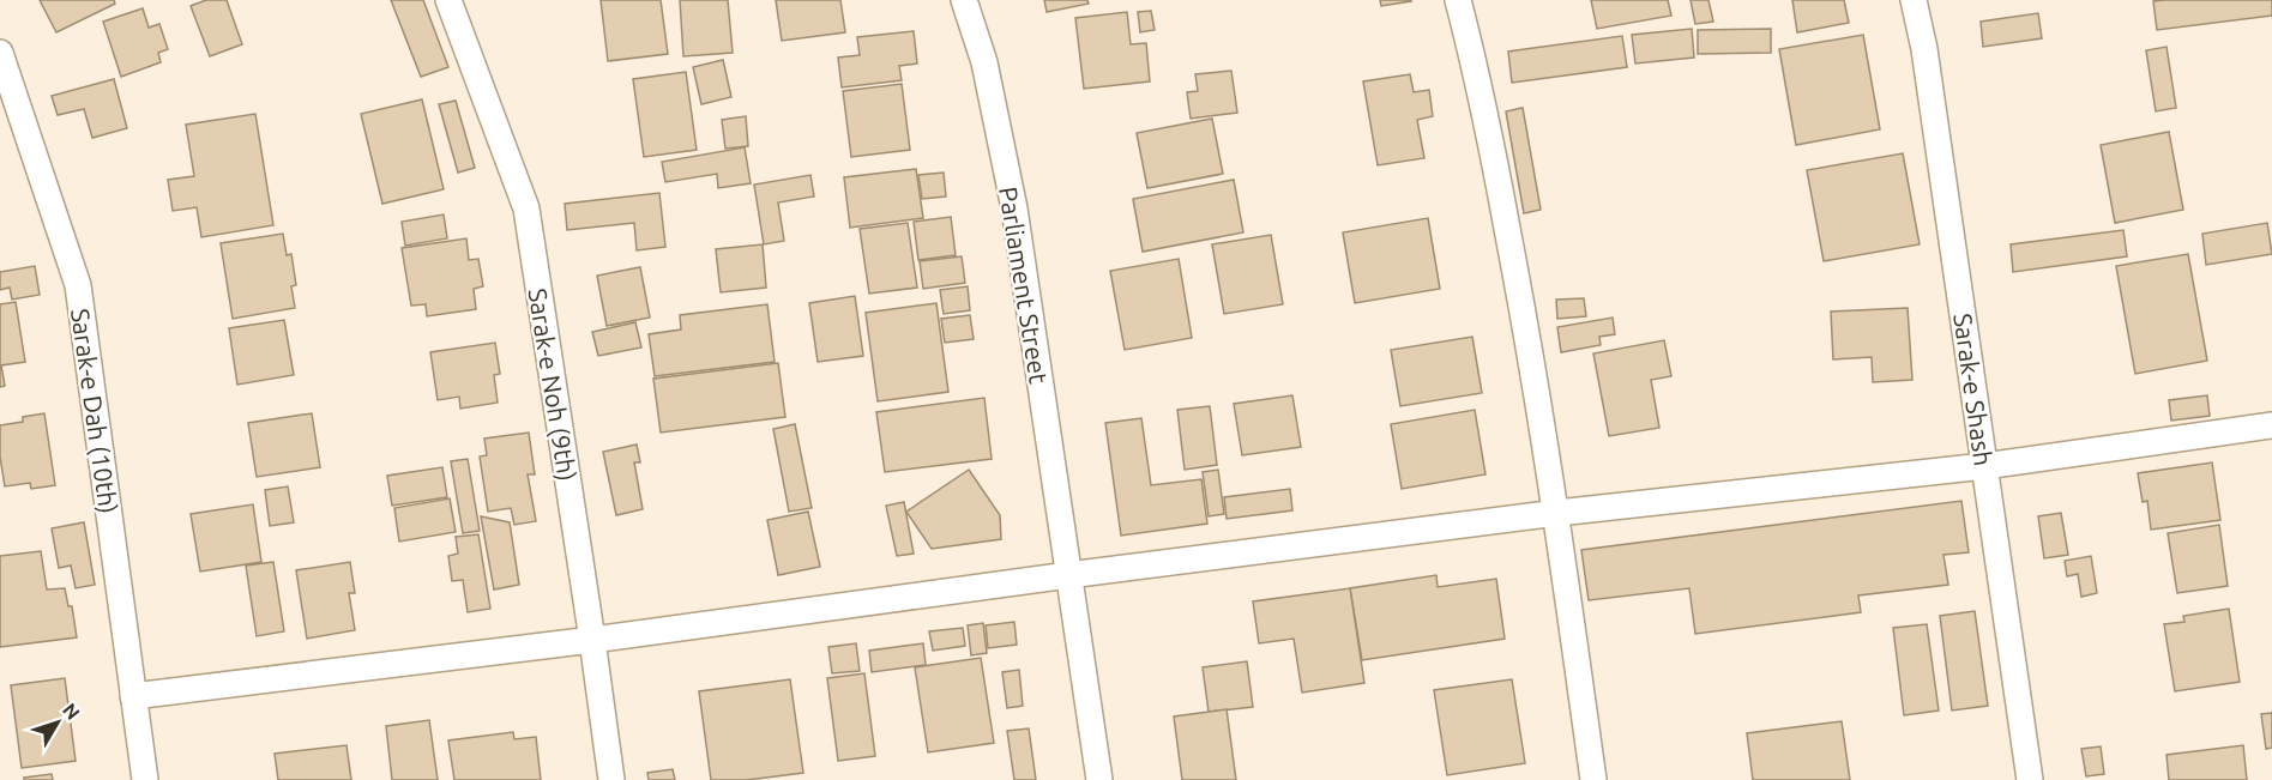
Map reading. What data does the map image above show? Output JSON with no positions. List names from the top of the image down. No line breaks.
{"streets":{"street":["Parliament Street","Sarak-e Noh (9th)","Sarak-e Shash","Sarak-e Dah (10th)"]},"north":"top right"}
